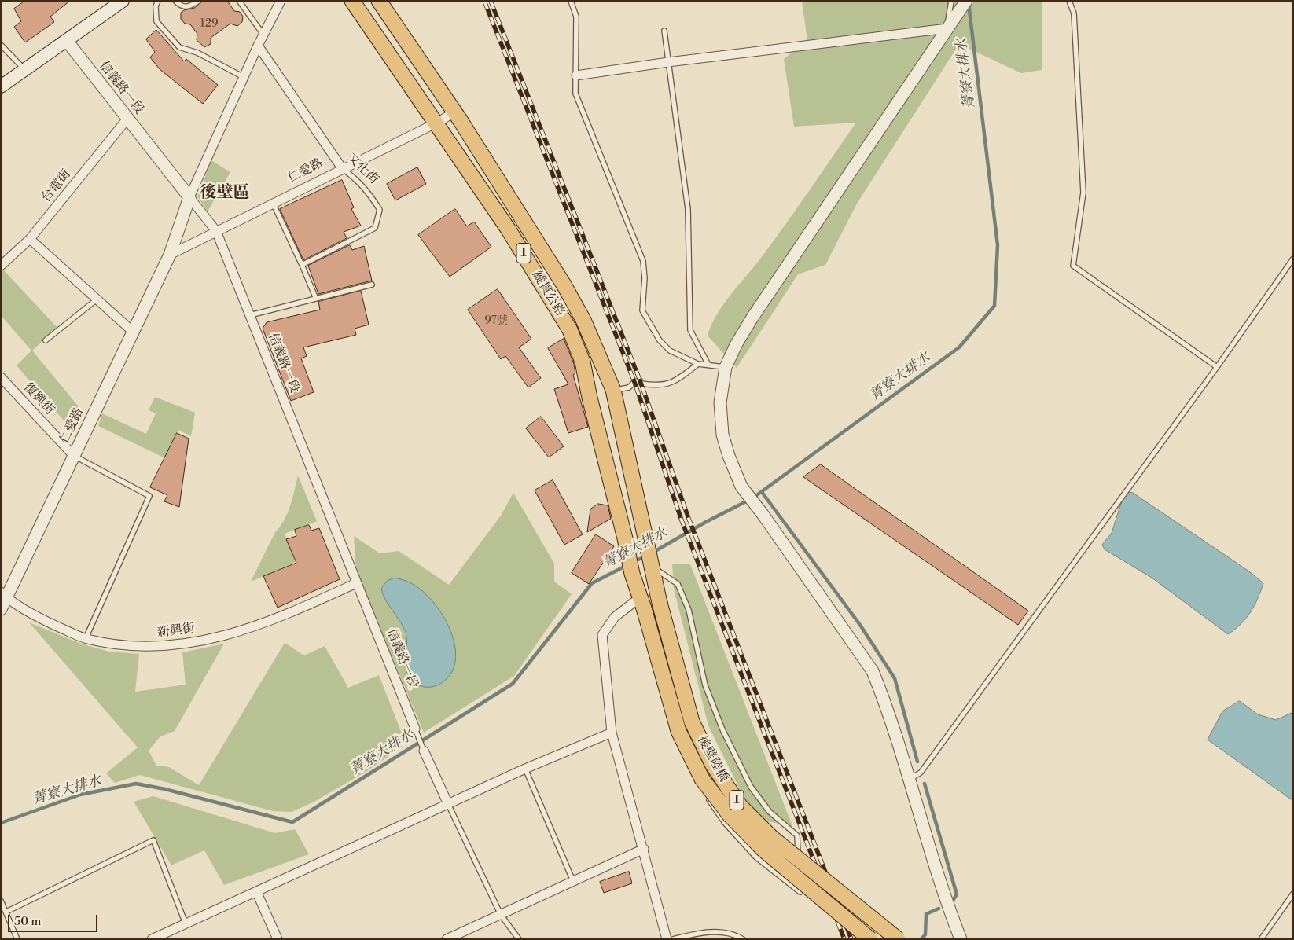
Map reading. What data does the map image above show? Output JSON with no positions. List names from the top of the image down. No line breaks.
{"streets":{"main road":["1","縱貫公路","後壁陸橋"],"street":["信義路一段","文化街","仁愛路","台電街","復興街","新興街"]},"crossings":[["信義路一段","仁愛路"],["信義路一段","台電街"],["信義路一段","新興街"],["文化街","仁愛路"],["仁愛路","縱貫公路"],["仁愛路","復興街"],["仁愛路","新興街"],["縱貫公路","後壁陸橋"]],"districts":["後壁區"],"water":["菁寮大排水"],"house_numbers":["129","97號"],"scale_bar":"50 m"}
